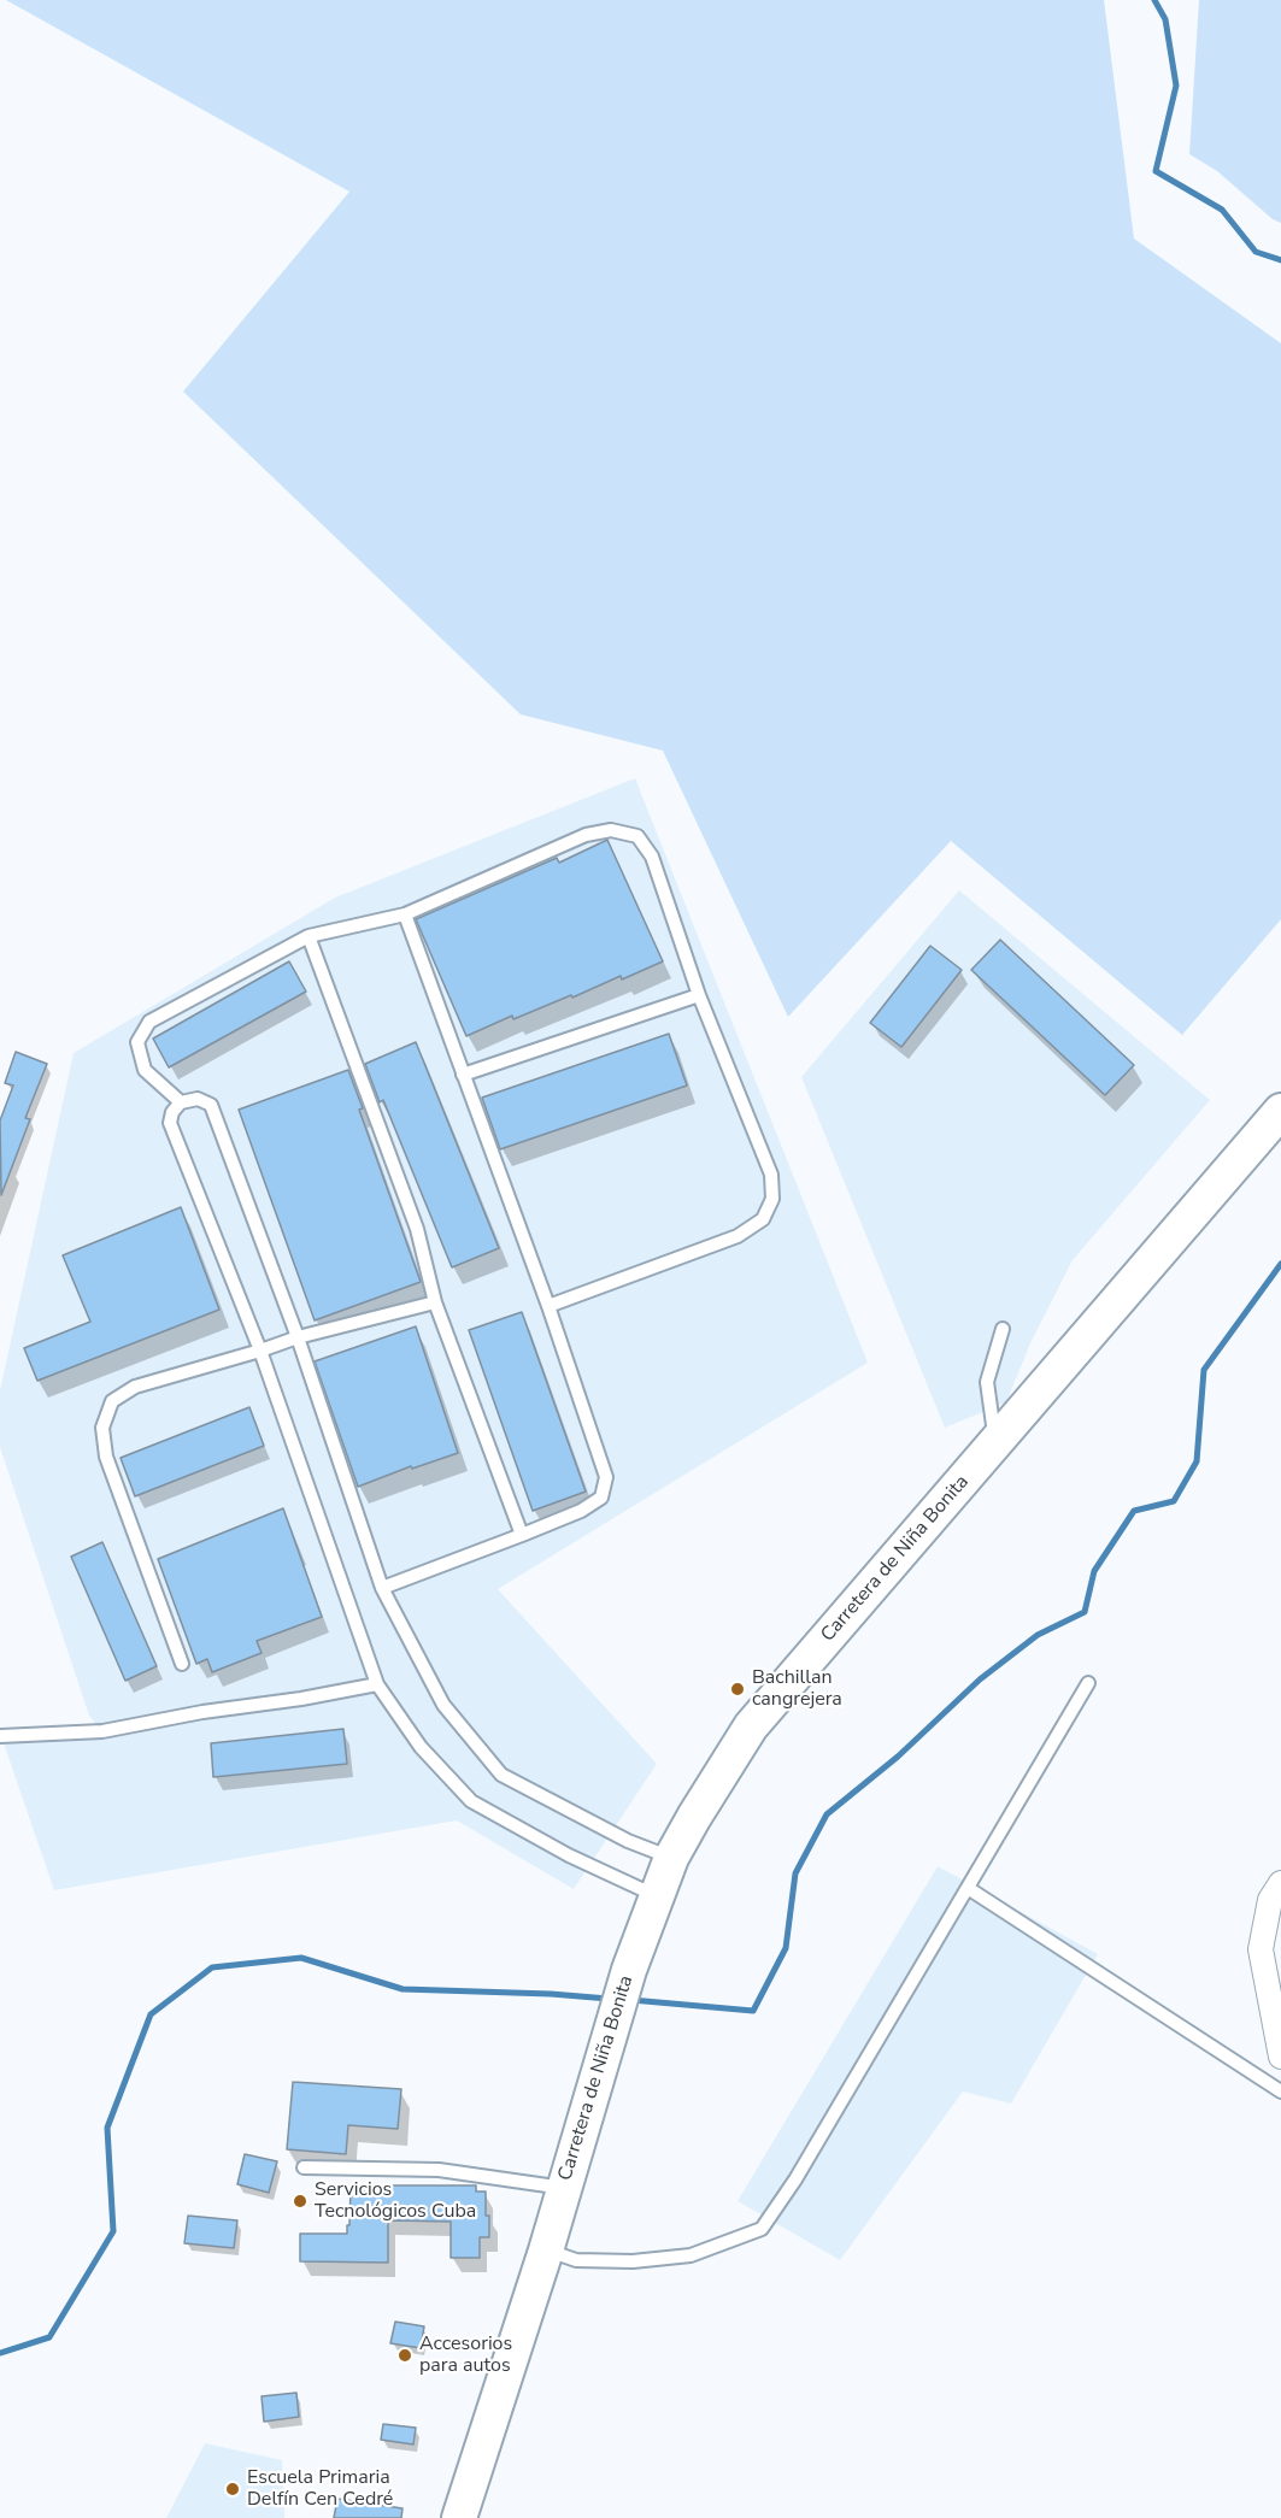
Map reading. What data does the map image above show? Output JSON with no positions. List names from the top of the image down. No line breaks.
{"streets":{"main road":["Carretera de Niña Bonita"]},"places":["Bachillan cangrejera","Servicios Tecnológicos Cuba","Accesorios para autos","Escuela Primaria Delfín Cen Cedré"]}
